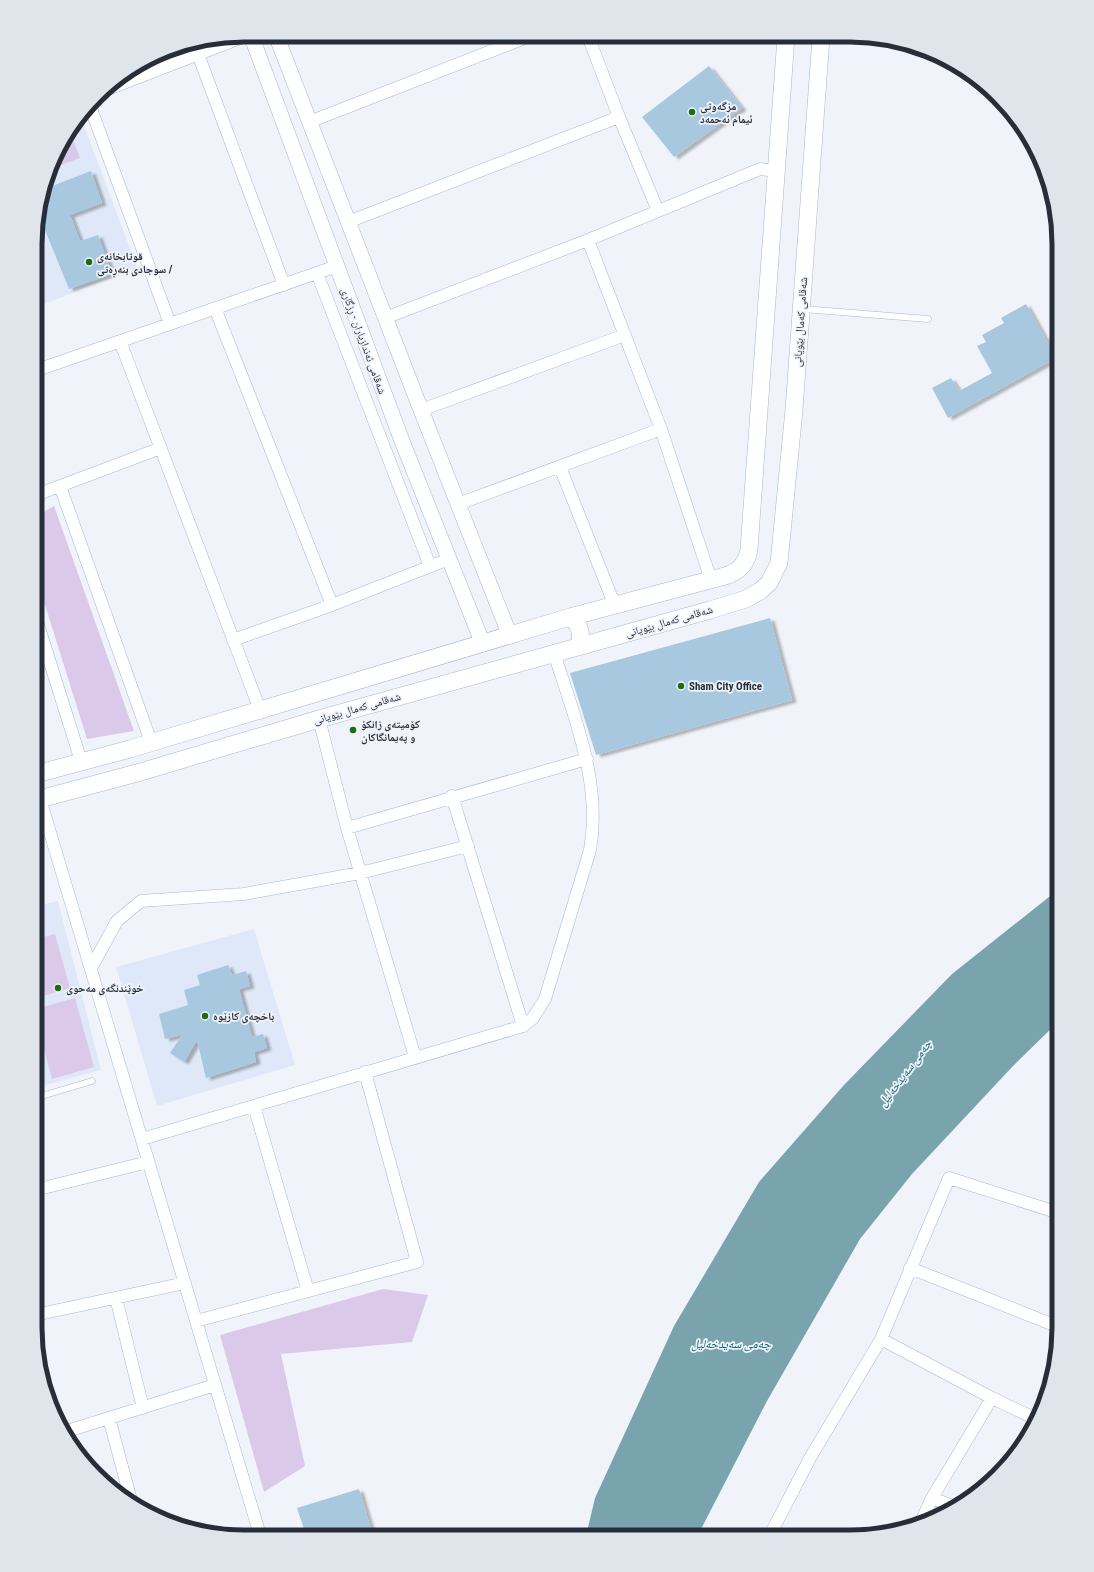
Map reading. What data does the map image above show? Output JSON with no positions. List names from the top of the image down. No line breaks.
{"streets":{"main road":["شەقامی کەمال بێویانی"],"street":["شەقامی ئەندازیاران - ڕزگاری"]},"water":["چەمی سەیدخەلیل"],"places":["مزگەوتی ئیمام ئەحمەد","قوتابخانەی سوجادی بنەڕەتی /","Sham City Office","کۆمیتەی زانکۆ و پەیمانگاکان","خوێندنگەی مەحوی","باخچەی کازێوە"]}
